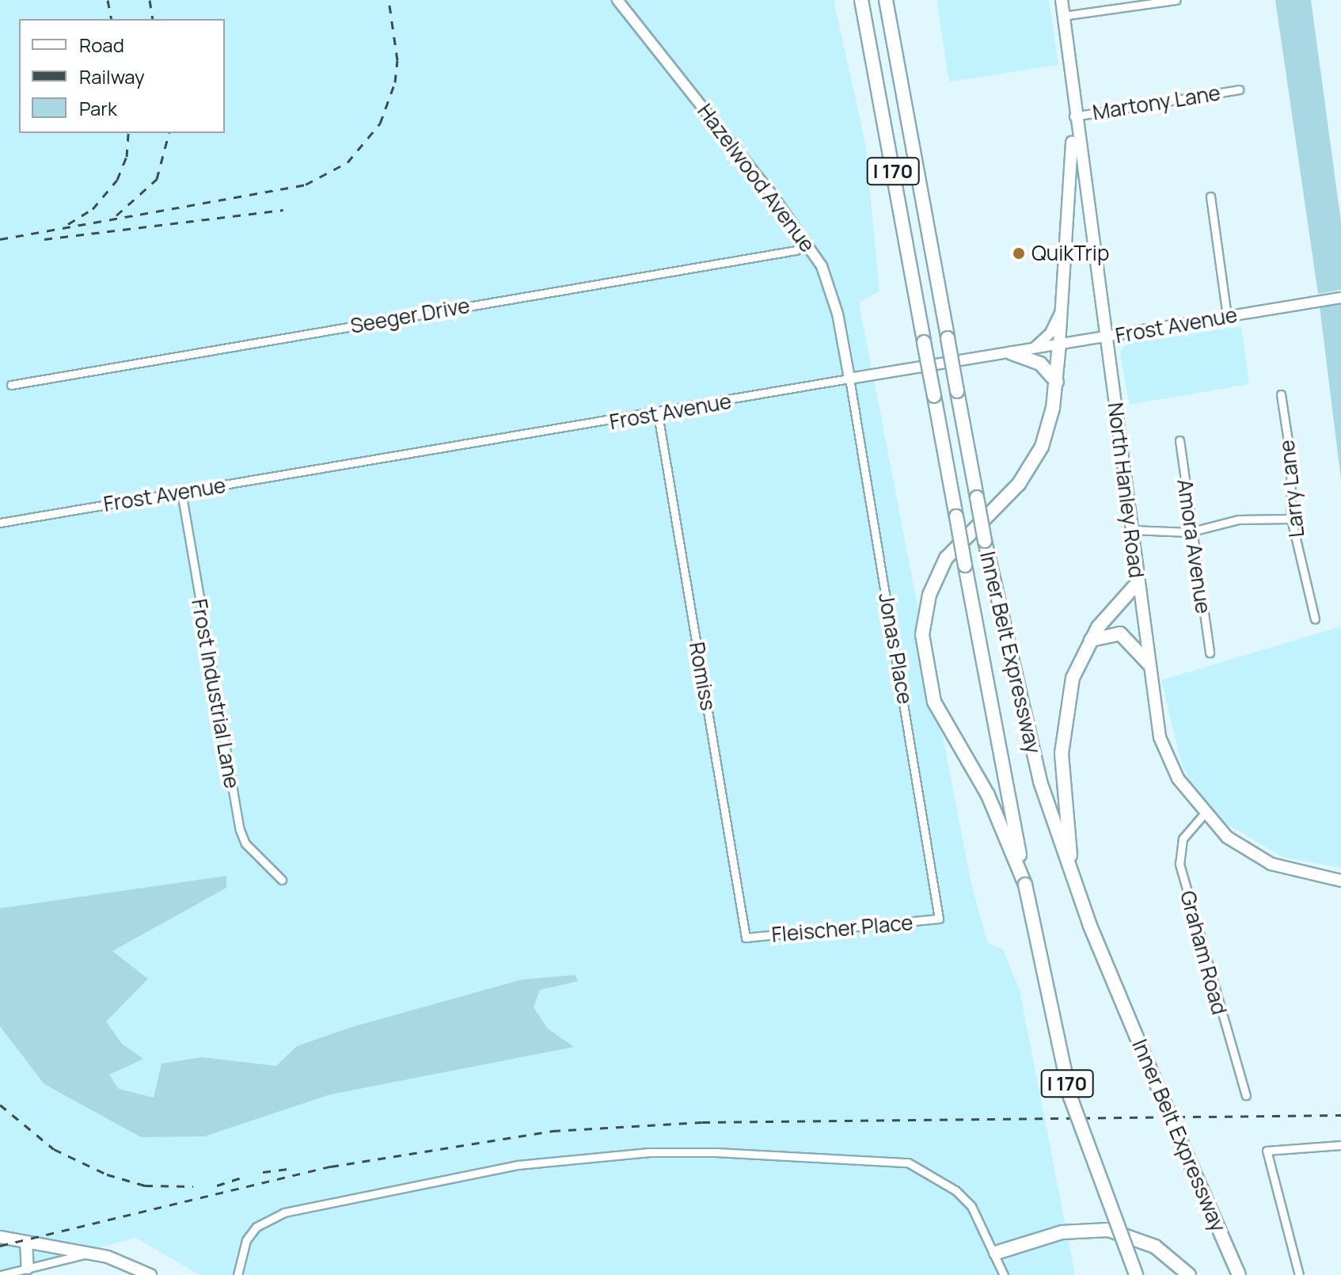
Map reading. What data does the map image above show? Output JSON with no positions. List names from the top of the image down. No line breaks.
{"streets":{"highway":["I 170","Inner Belt Expressway"],"main road":["North Hanley Road"],"street":["Martony Lane","Hazelwood Avenue","Seeger Drive","Frost Avenue","Larry Lane","Amora Avenue","Jonas Place","Romiss","Frost Industrial Lane","Fleischer Place","Graham Road"]},"crossings":[["Martony Lane","North Hanley Road"],["Hazelwood Avenue","Seeger Drive"],["Hazelwood Avenue","Frost Avenue"],["Hazelwood Avenue","Jonas Place"],["Frost Avenue","North Hanley Road"],["Frost Avenue","Jonas Place"],["Frost Avenue","Romiss"],["Frost Avenue","Frost Industrial Lane"],["North Hanley Road","Graham Road"],["Jonas Place","Fleischer Place"],["Romiss","Fleischer Place"]],"places":["QuikTrip"],"legend":["Road","Railway","Park"]}
